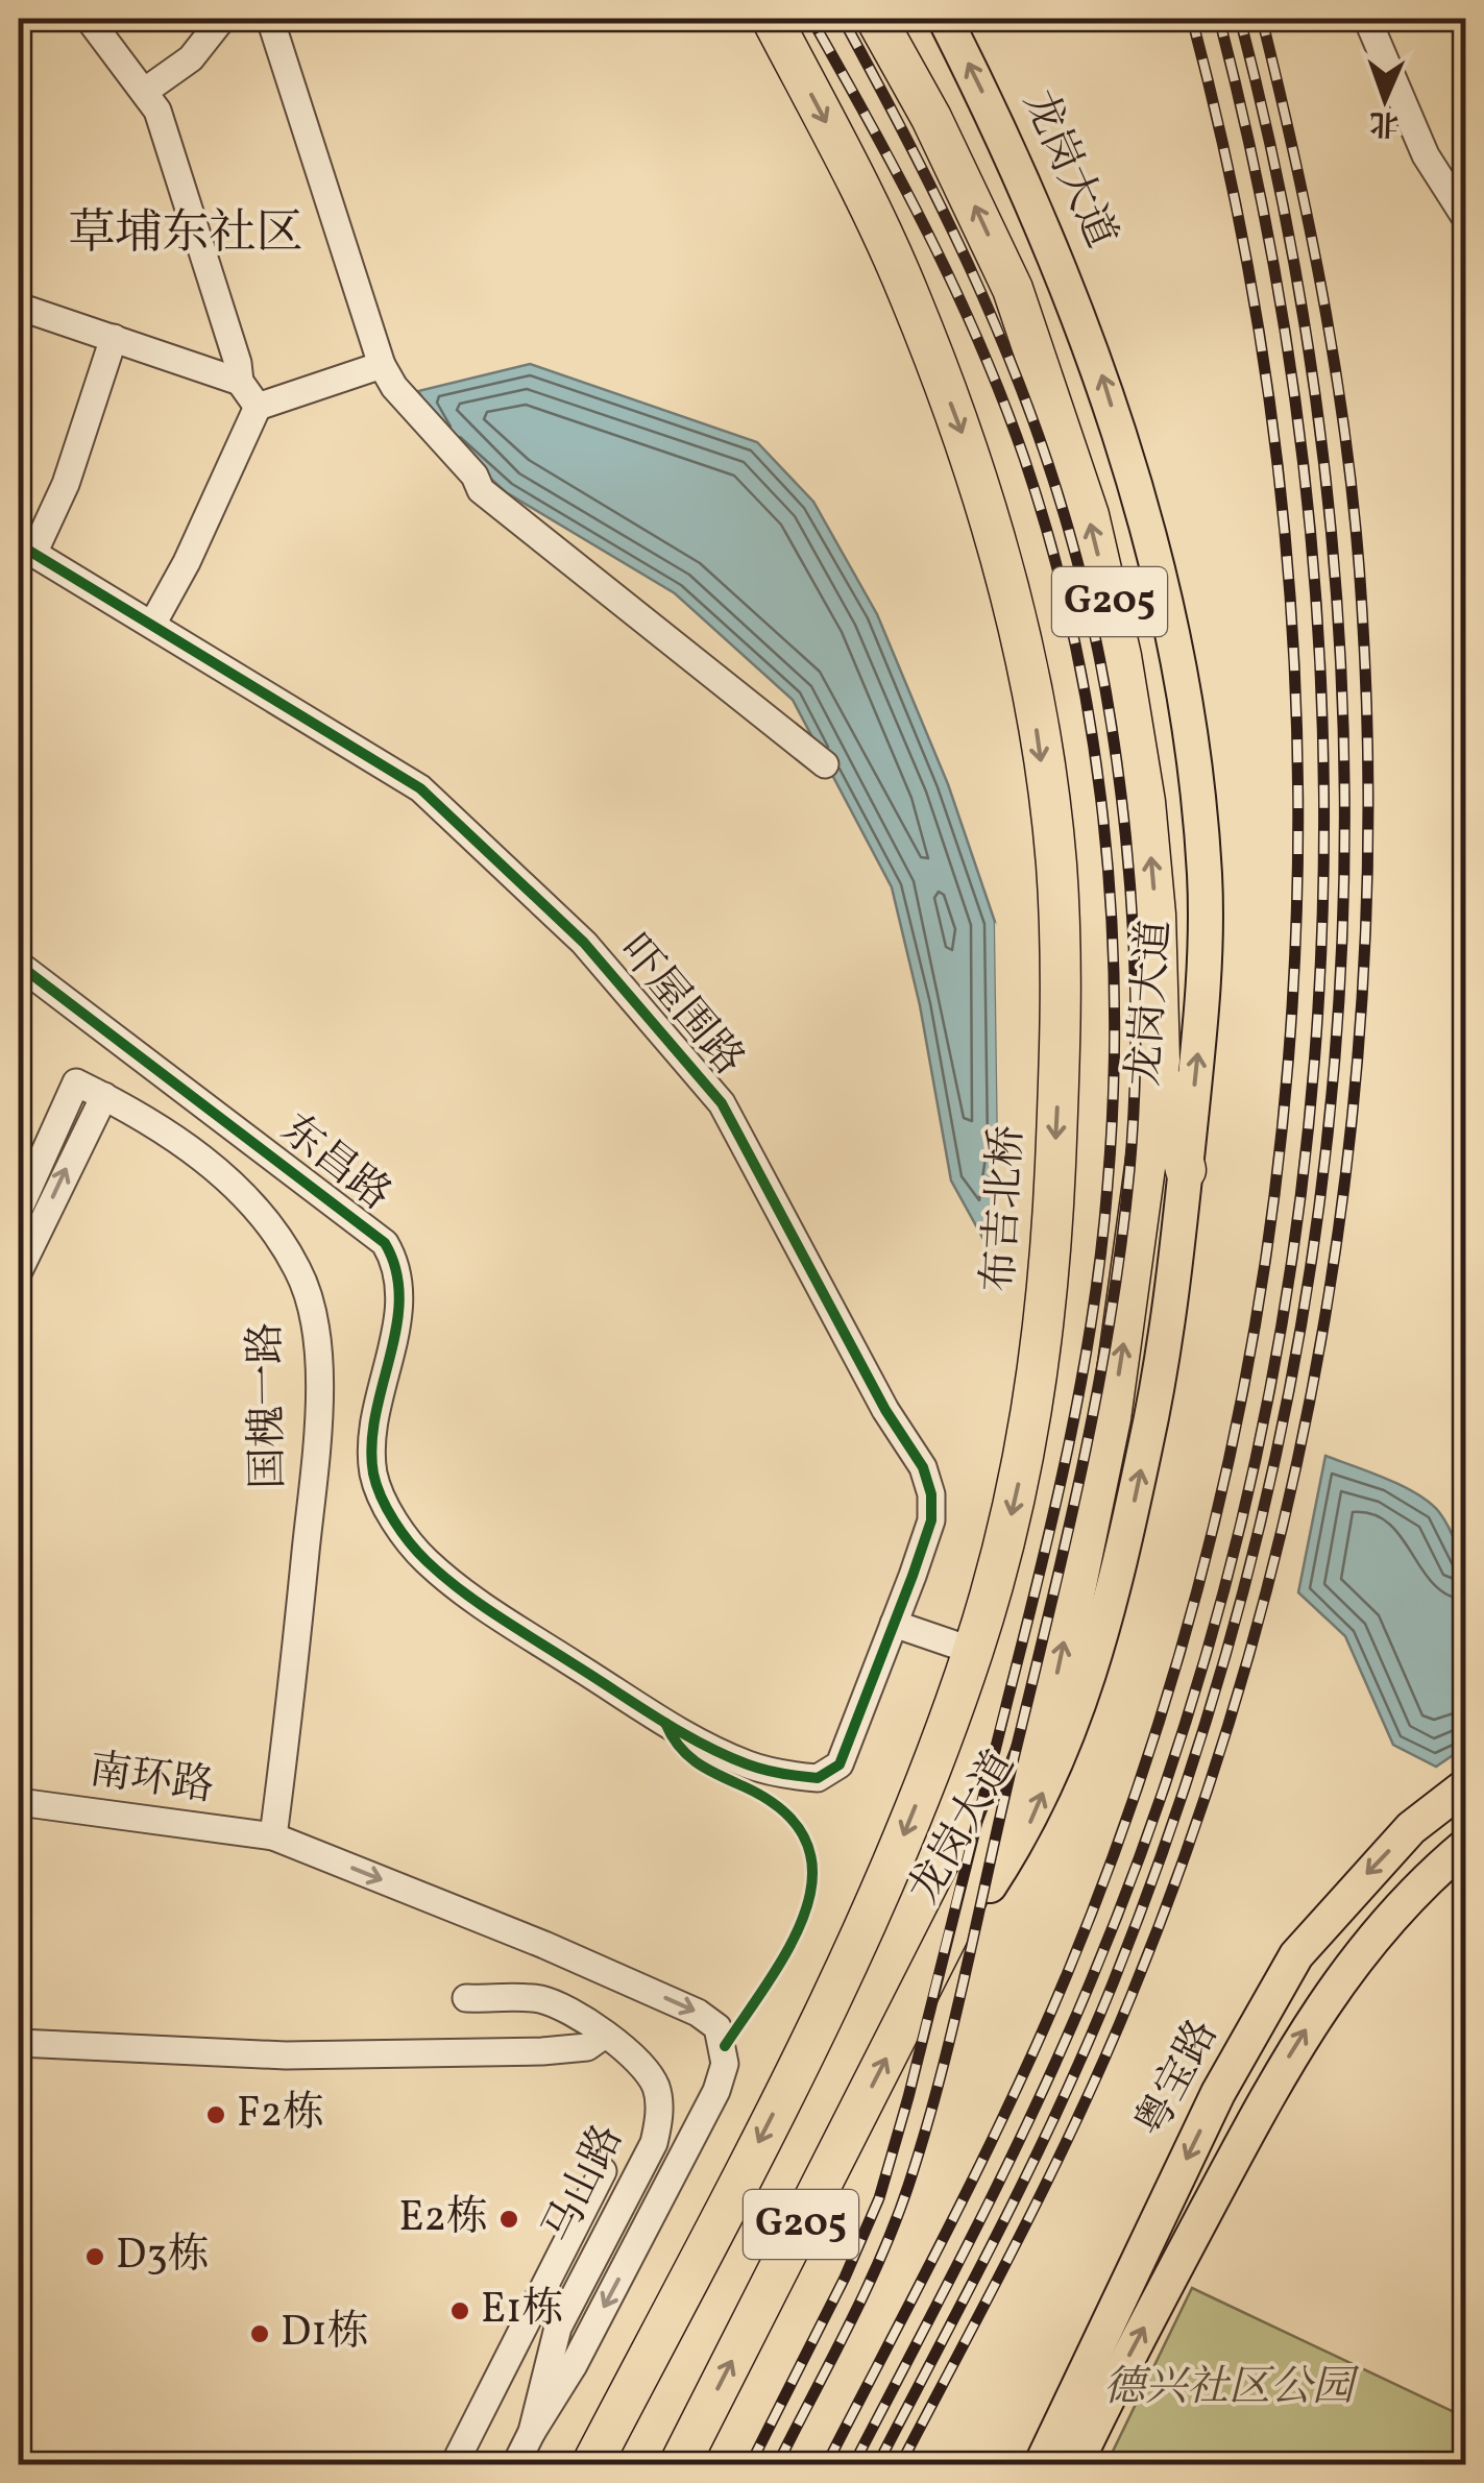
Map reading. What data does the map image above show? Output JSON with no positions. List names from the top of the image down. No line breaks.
{"streets":{"highway":["龙岗大道","G205","布吉北桥"],"main road":["粤宝路"],"street":["吓屋围路","东昌路","国槐一路","南环路","马山路"]},"crossings":[["龙岗大道","布吉北桥"],["吓屋围路","东昌路"],["国槐一路","南环路"],["南环路","马山路"]],"one_way":["布吉北桥"],"districts":["草埔东社区"],"parks":["德兴社区公园"],"places":["F2栋","E2栋","D3栋","E1栋","D1栋"],"north":"bottom"}
